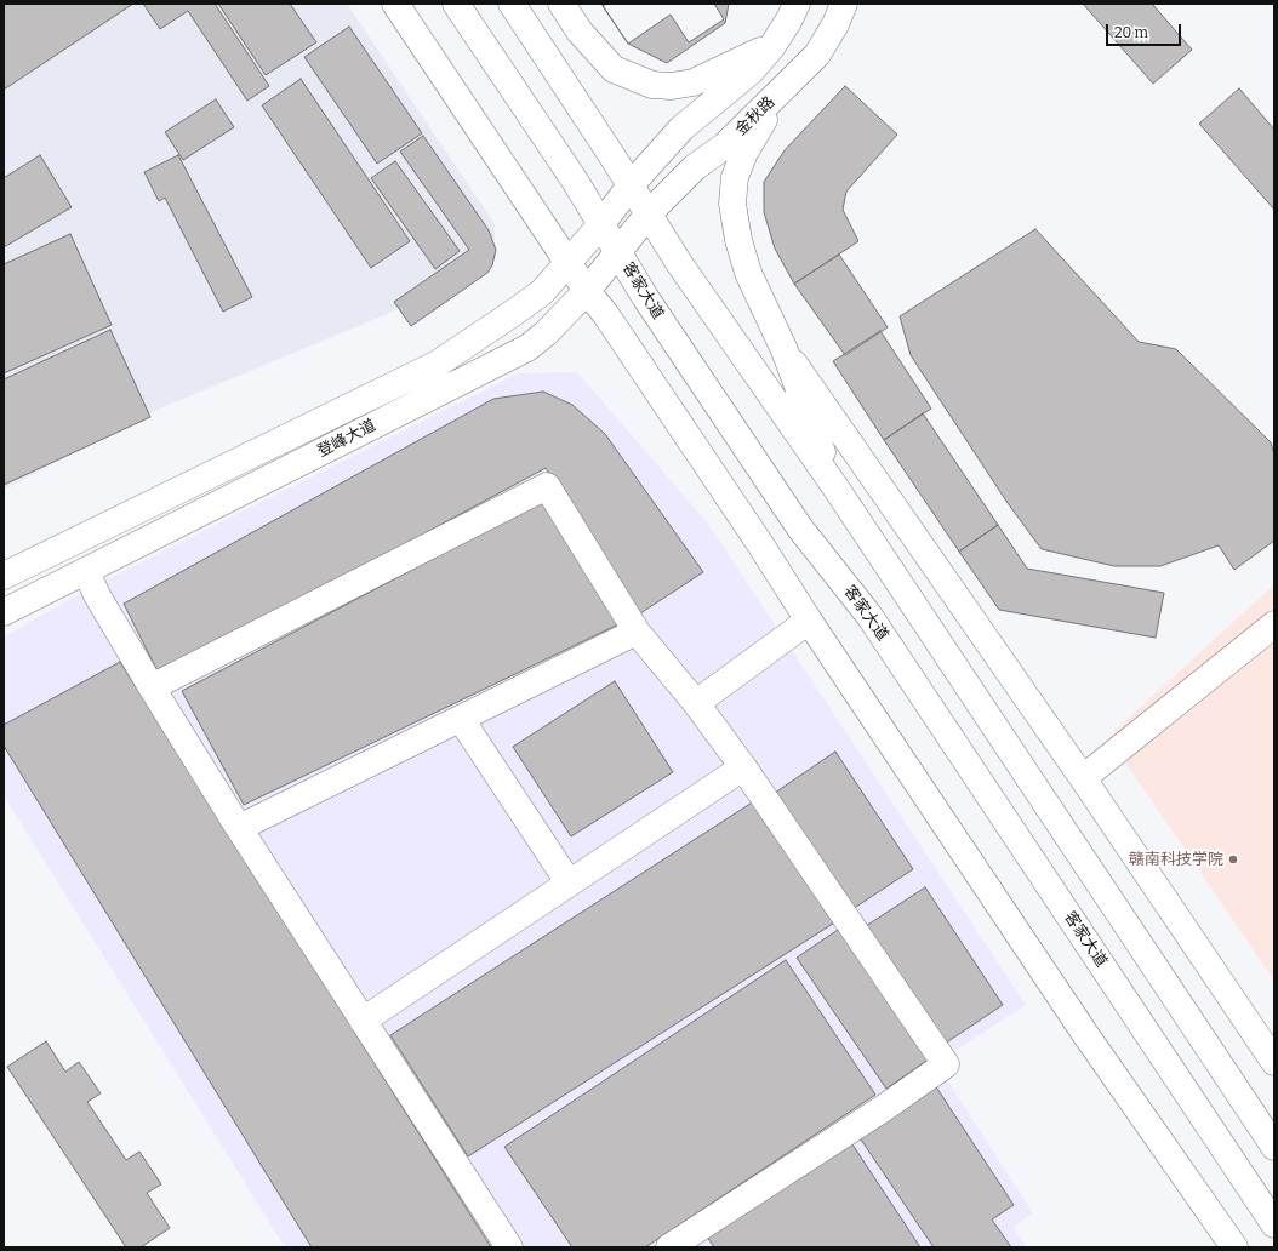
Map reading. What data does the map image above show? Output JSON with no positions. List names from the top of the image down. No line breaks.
{"streets":{"street":["金秋路","客家大道","登峰大道"]},"crossings":[["金秋路","登峰大道"],["客家大道","登峰大道"]],"places":["赣南科技学院"],"scale_bar":"20 m"}
